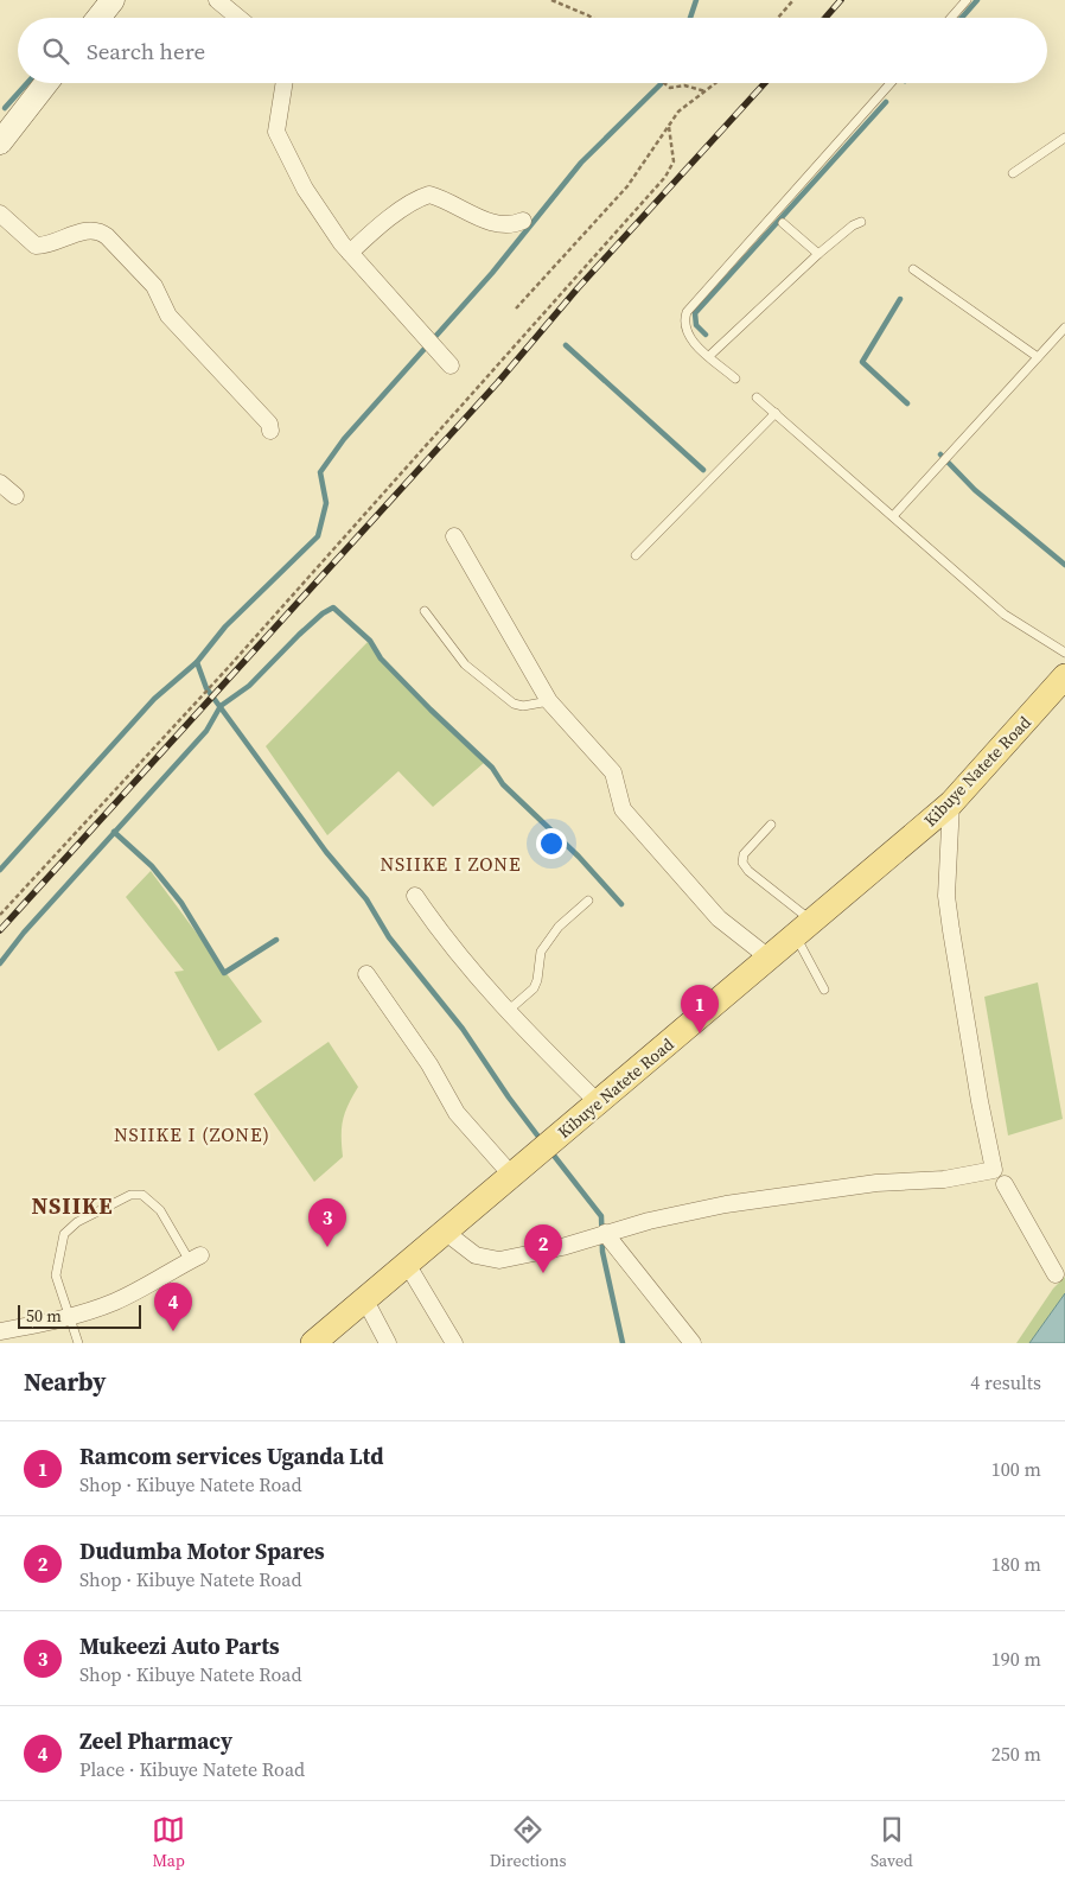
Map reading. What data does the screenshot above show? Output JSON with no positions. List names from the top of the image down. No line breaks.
{"streets":{"main road":["Kibuye Natete Road"]},"districts":["NSIIKE I ZONE","NSIIKE I (ZONE)","NSIIKE"],"scale_bar":"50 m","page":{"search":"Search here","pins":["1","3","2","4"],"scale":"50 m","heading":["Nearby","4 results"],"list":[{"mark":"1","name":"Ramcom services Uganda Ltd","note":"Shop · Kibuye Natete Road","value":"100 m"},{"mark":"2","name":"Dudumba Motor Spares","note":"Shop · Kibuye Natete Road","value":"180 m"},{"mark":"3","name":"Mukeezi Auto Parts","note":"Shop · Kibuye Natete Road","value":"190 m"},{"mark":"4","name":"Zeel Pharmacy","note":"Place · Kibuye Natete Road","value":"250 m"}],"nav":["Map","Directions","Saved"]}}
